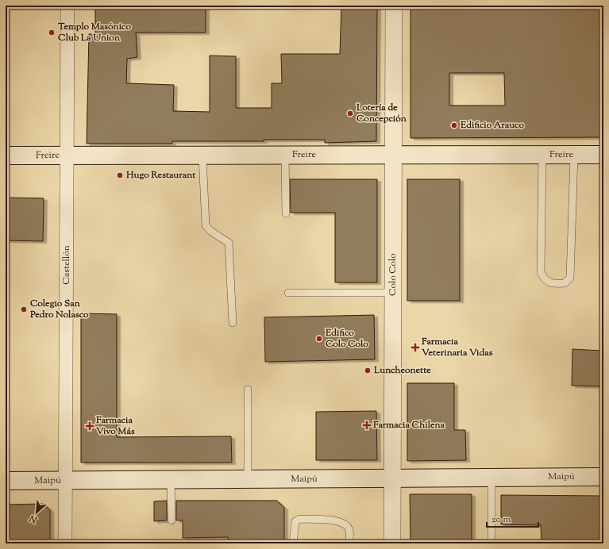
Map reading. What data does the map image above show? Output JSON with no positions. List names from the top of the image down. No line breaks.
{"streets":{"main road":["Freire","Maipú"],"street":["Castellón","Colo Colo"]},"crossings":[["Freire","Castellón"],["Freire","Colo Colo"],["Castellón","Maipú"],["Colo Colo","Maipú"]],"places":{"other":["Templo Masónico Club La Union","Lotería de Concepción","Edificio Arauco","Hugo Restaurant","Colegio San Pedro Nolasco","Edifico Colo Colo","Luncheonette"],"health":["Farmacia Veterinaria Vidas","Farmacia Chilena","Farmacia Vivo Más"]},"scale_bar":"20 m","north":"bottom left"}
